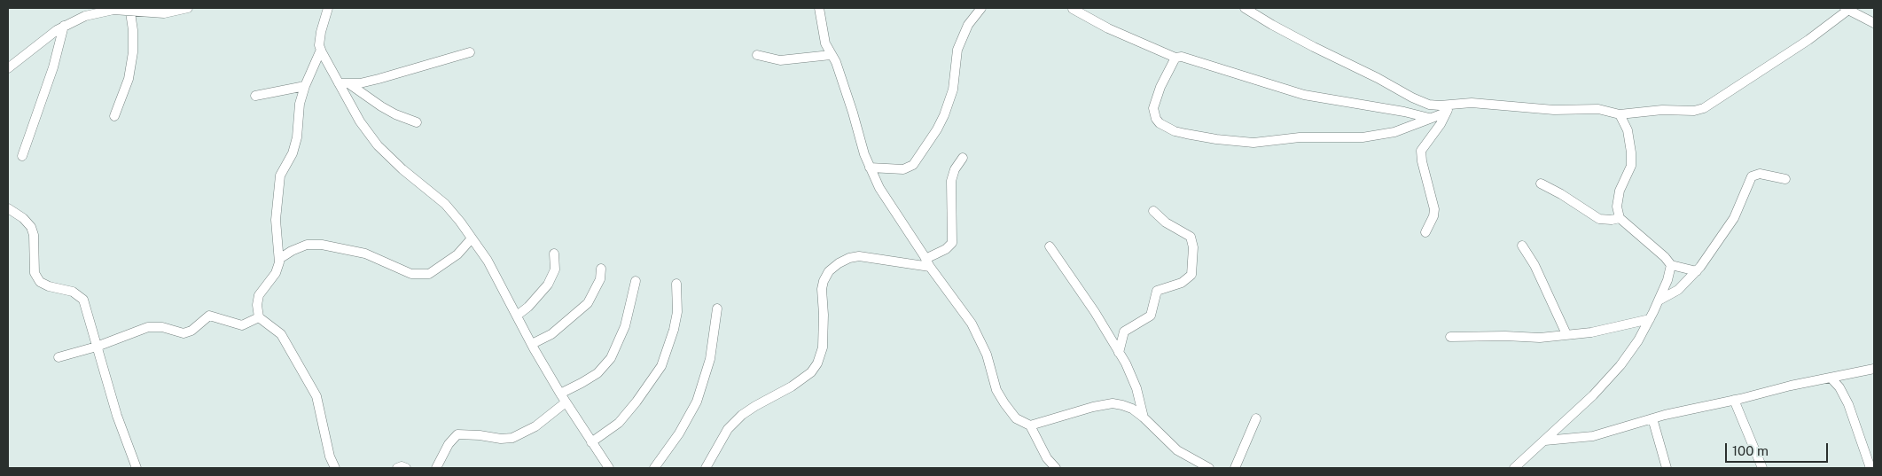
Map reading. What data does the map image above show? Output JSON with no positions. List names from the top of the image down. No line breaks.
{"scale_bar":"100 m"}
